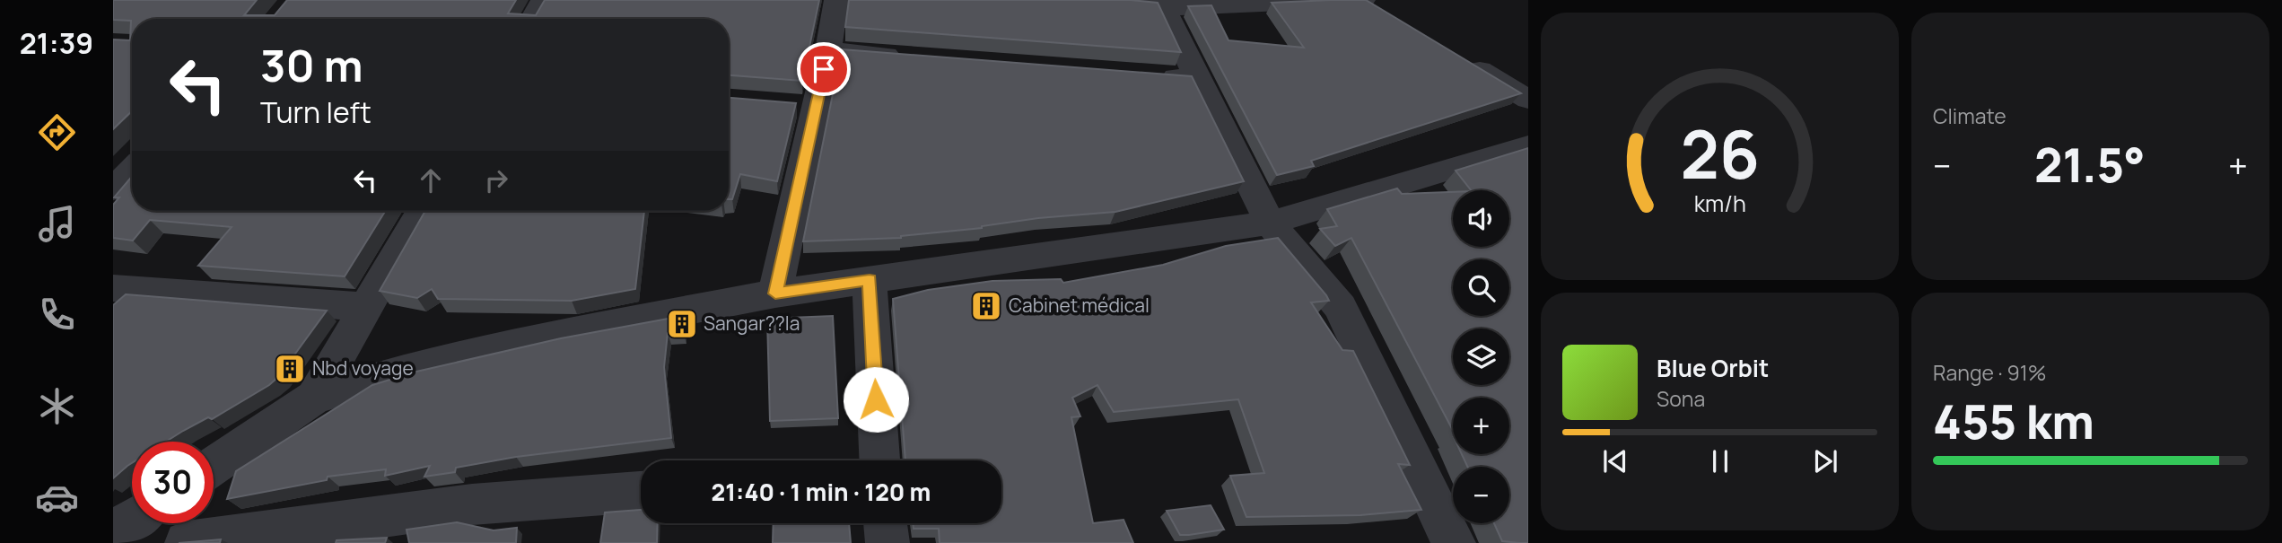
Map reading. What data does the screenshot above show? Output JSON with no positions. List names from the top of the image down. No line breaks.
{"places":{"building":["Cabinet médical","Sangar??la","Nbd voyage"]},"page":{"tabs":"21:39","tile":["Climate",["Range · 91%","455 km"]],"turn":["30 m","Turn left"],"heat":["−","21.5°","+"],"map_buttons":["+","−"],"song":["Blue Orbit","Sona"],"limit":"30","trip":"21:40 · 1 min · 120 m","gauge":["26","km/h"]}}
